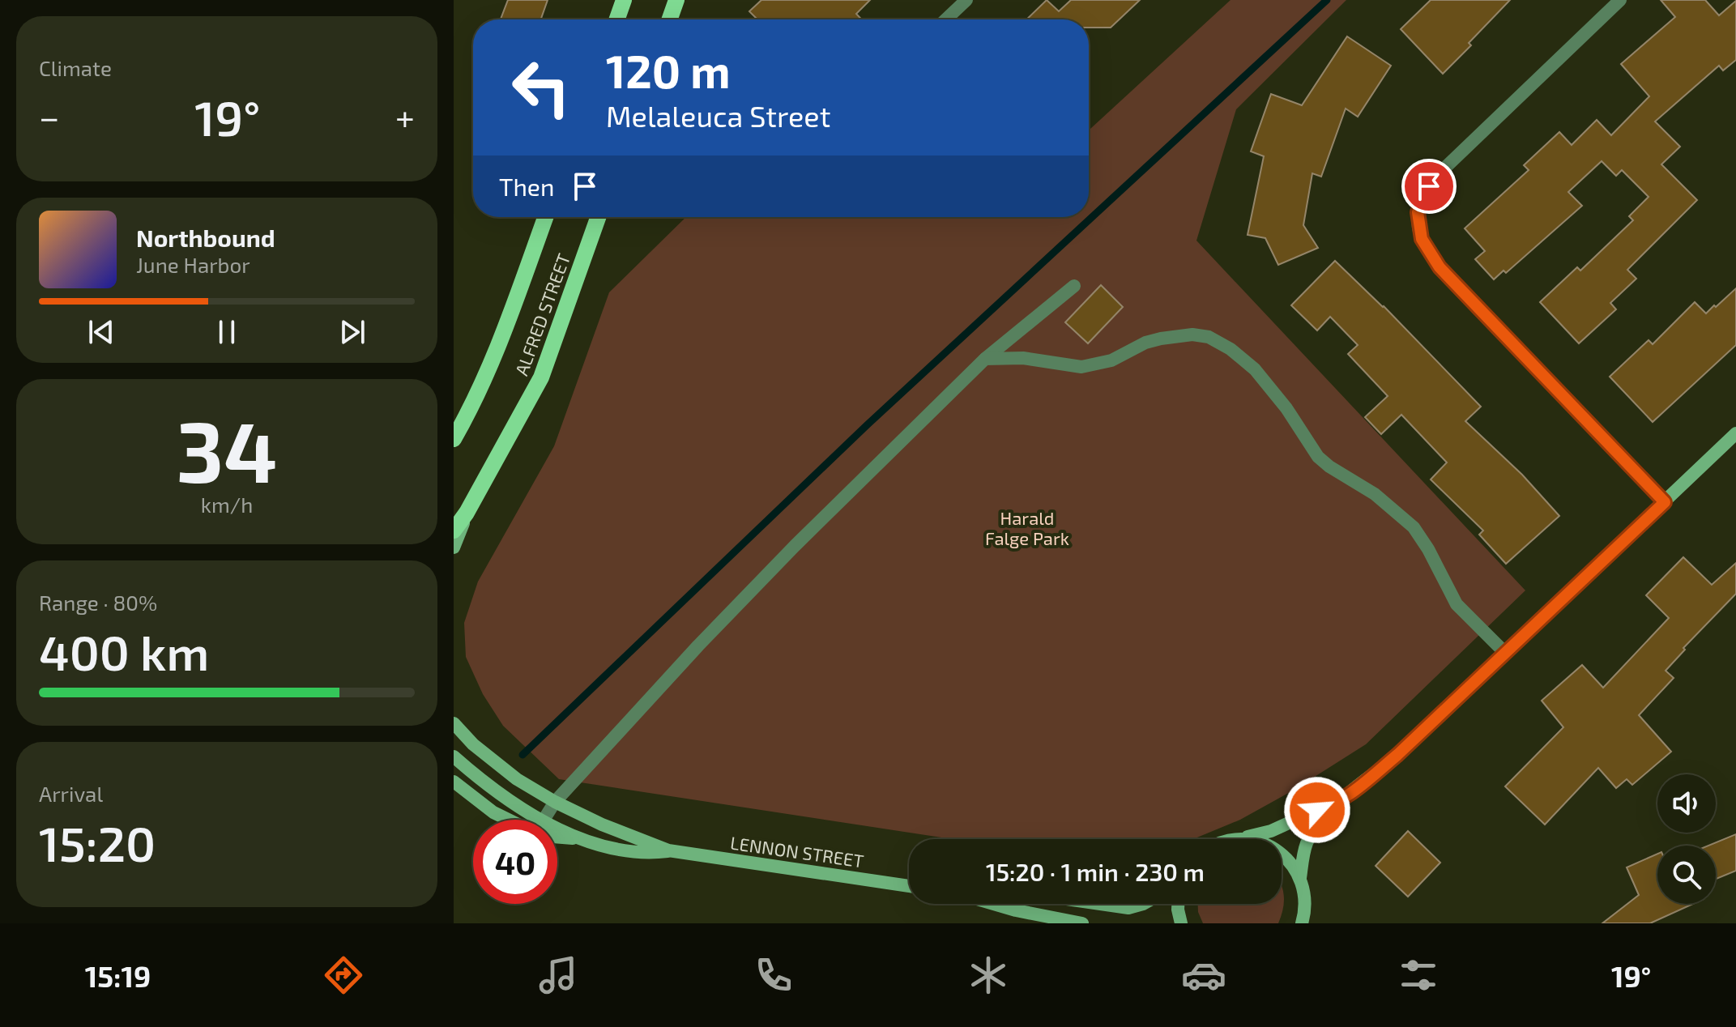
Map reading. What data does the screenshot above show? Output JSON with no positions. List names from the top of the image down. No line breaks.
{"streets":{"main road":["ALFRED STREET"],"street":["LENNON STREET"]},"parks":["Harald Falge Park"],"page":{"tile":["Climate",["34","km/h"],["Range · 80%","400 km"],["Arrival","15:20"]],"turn":["120 m","Melaleuca Street"],"heat":["−","19°","+"],"then":"Then","song":["Northbound","June Harbor"],"limit":"40","trip":"15:20 · 1 min · 230 m","tabs":["15:19","19°"]}}
